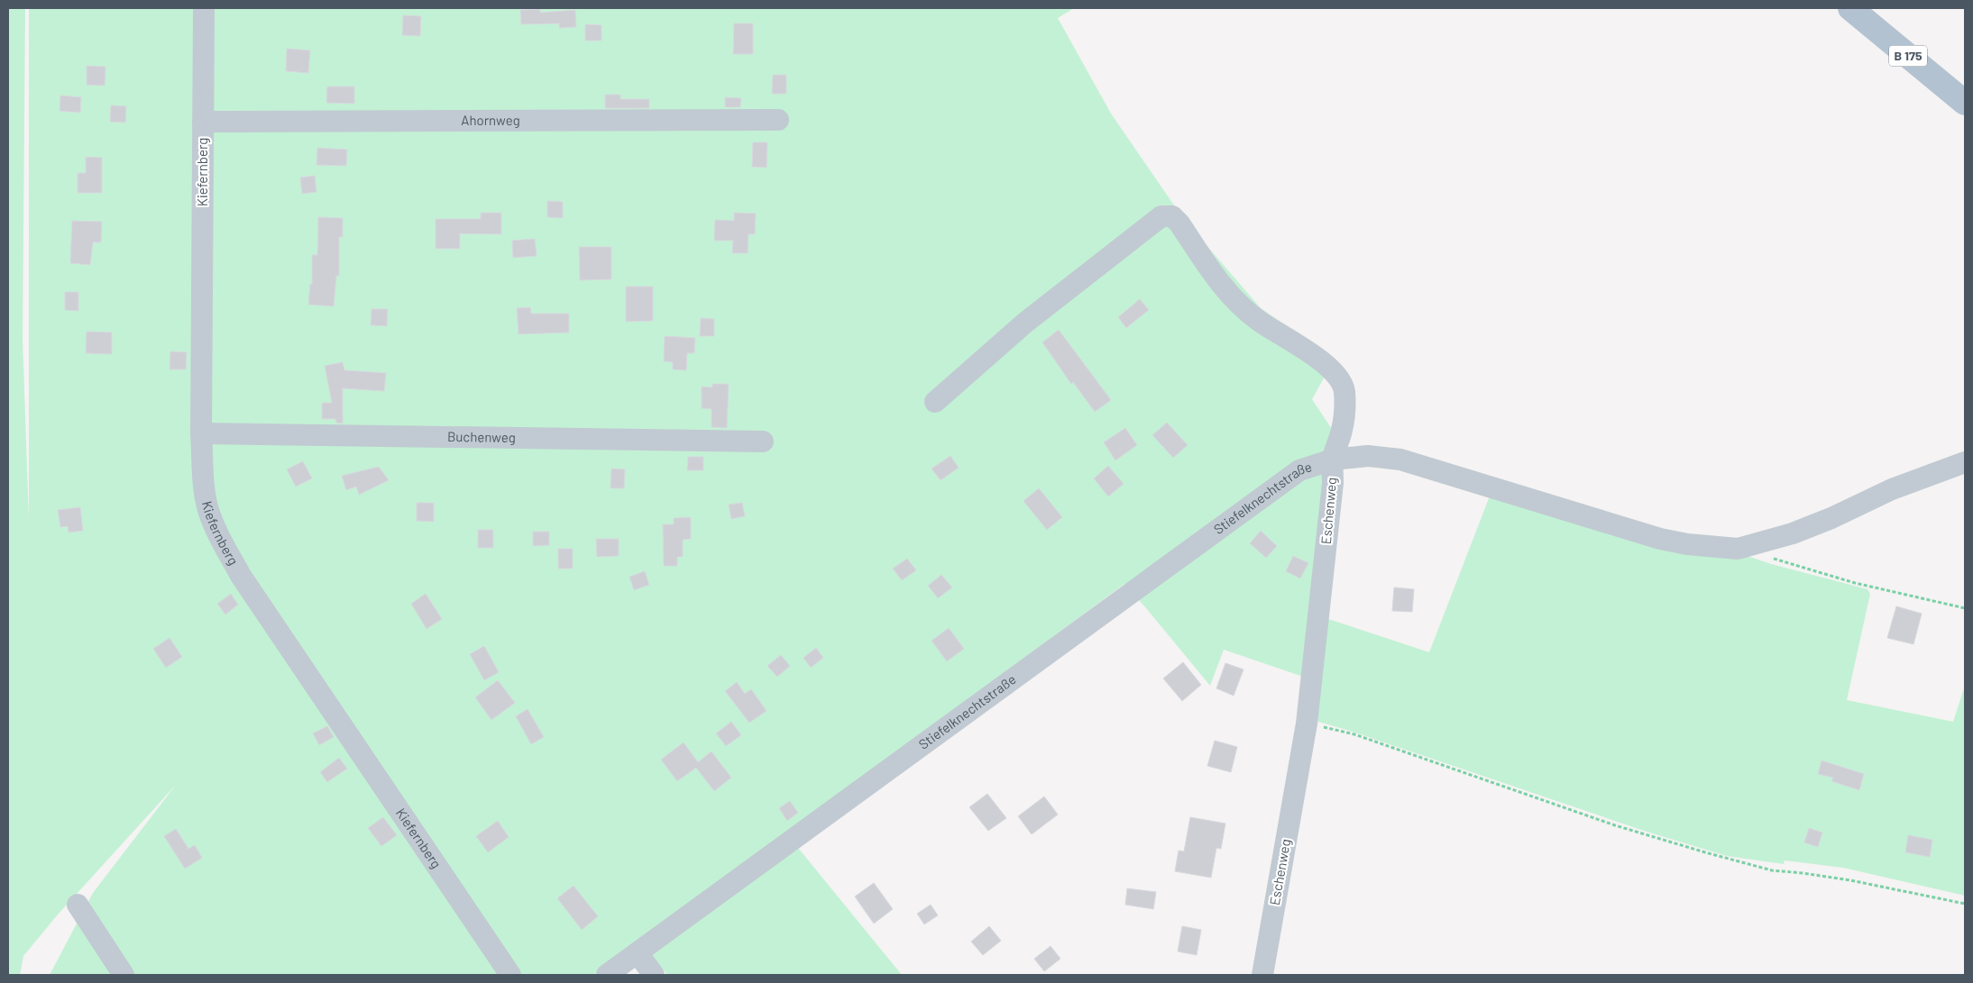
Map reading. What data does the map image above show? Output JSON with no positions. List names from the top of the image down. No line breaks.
{"streets":{"main road":["B 175"],"street":["Ahornweg","Kiefernberg","Buchenweg","Stiefelknechtstraße","Eschenweg"]},"crossings":[["Ahornweg","Kiefernberg"],["Kiefernberg","Buchenweg"],["Stiefelknechtstraße","Eschenweg"]]}
